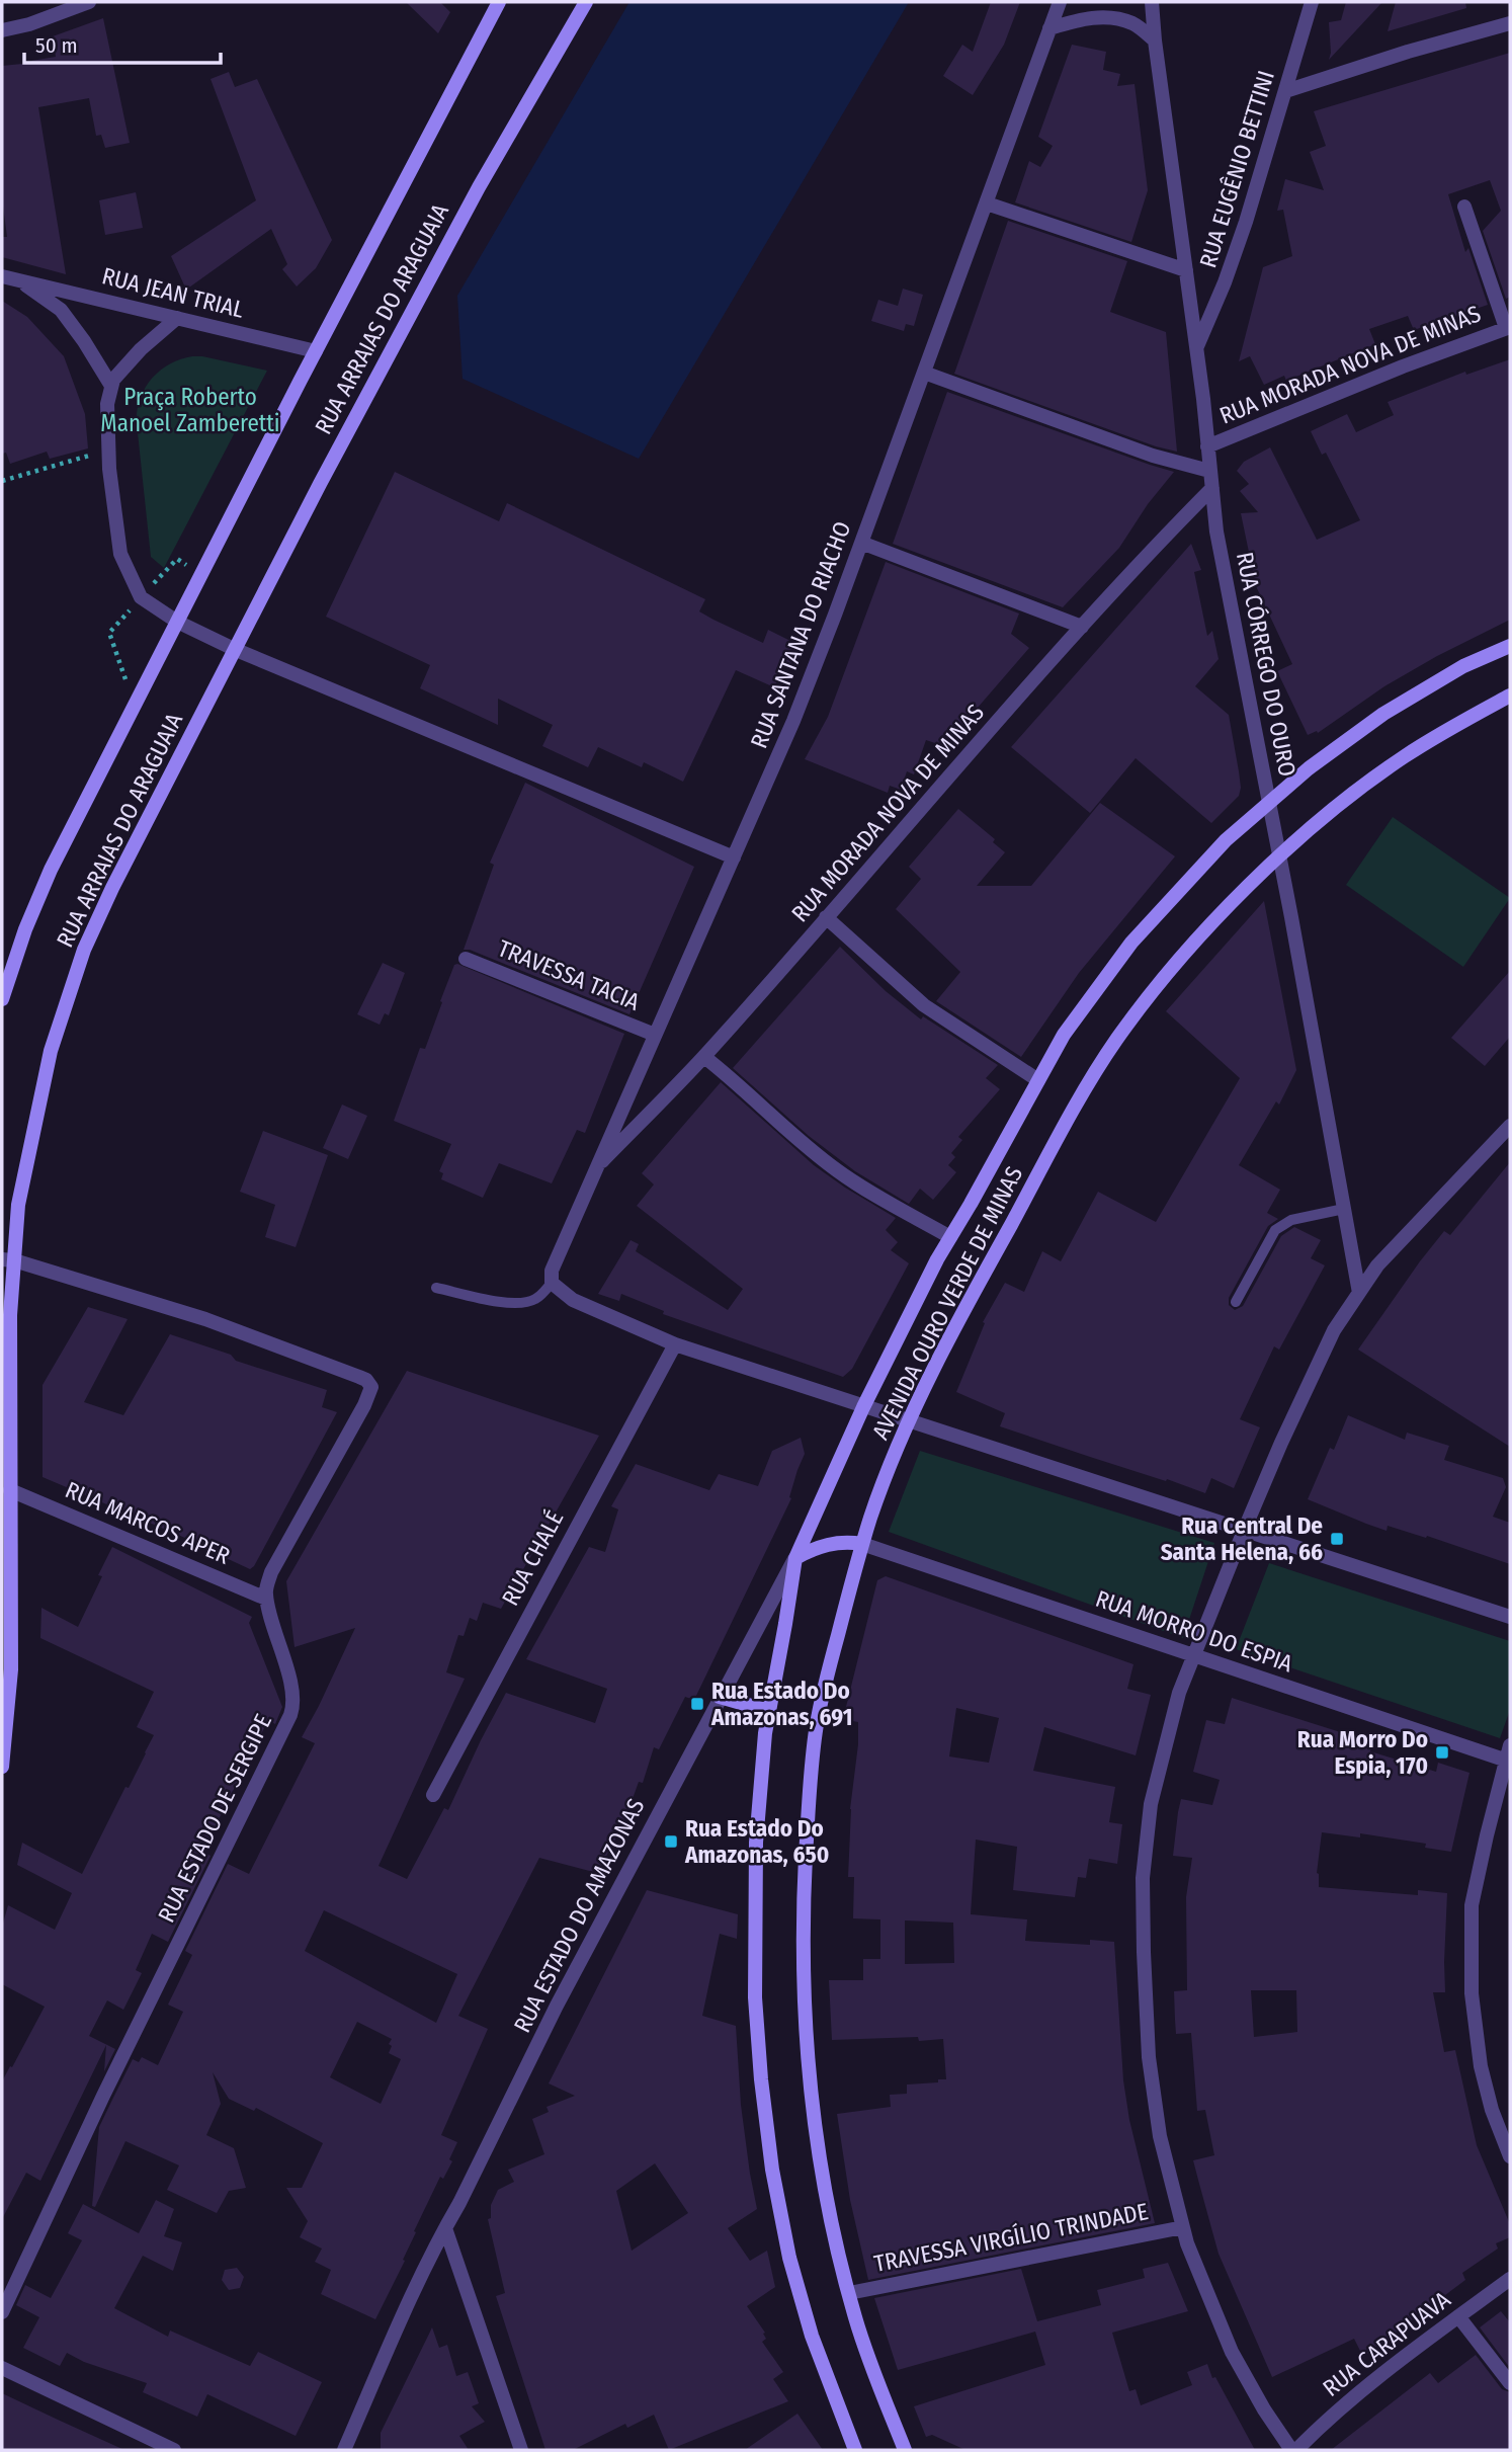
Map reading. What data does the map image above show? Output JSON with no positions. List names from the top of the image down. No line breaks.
{"streets":{"street":["RUA EUGÊNIO BETTINI","RUA JEAN TRIAL","RUA ARRAIAS DO ARAGUAIA","RUA MORADA NOVA DE MINAS","RUA SANTANA DO RIACHO","RUA CÓRREGO DO OURO","TRAVESSA TACIA","AVENIDA OURO VERDE DE MINAS","RUA MARCOS APER","RUA CHALÉ","RUA MORRO DO ESPIA","RUA ESTADO DE SERGIPE","RUA ESTADO DO AMAZONAS","TRAVESSA VIRGÍLIO TRINDADE","RUA CARAPUAVA"]},"crossings":[["RUA EUGÊNIO BETTINI","RUA CÓRREGO DO OURO"],["RUA JEAN TRIAL","RUA ARRAIAS DO ARAGUAIA"],["RUA ARRAIAS DO ARAGUAIA","RUA MARCOS APER"],["RUA MORADA NOVA DE MINAS","RUA SANTANA DO RIACHO"],["RUA MORADA NOVA DE MINAS","RUA CÓRREGO DO OURO"],["RUA SANTANA DO RIACHO","TRAVESSA TACIA"],["RUA CÓRREGO DO OURO","AVENIDA OURO VERDE DE MINAS"],["AVENIDA OURO VERDE DE MINAS","RUA MORRO DO ESPIA"],["AVENIDA OURO VERDE DE MINAS","RUA ESTADO DO AMAZONAS"],["AVENIDA OURO VERDE DE MINAS","TRAVESSA VIRGÍLIO TRINDADE"],["RUA MARCOS APER","RUA ESTADO DE SERGIPE"]],"parks":["Praça Roberto Manoel Zamberetti"],"places":{"transit":["Rua Central De Santa Helena, 66","Rua Estado Do Amazonas, 691","Rua Morro Do Espia, 170","Rua Estado Do Amazonas, 650"]},"scale_bar":"50 m"}
